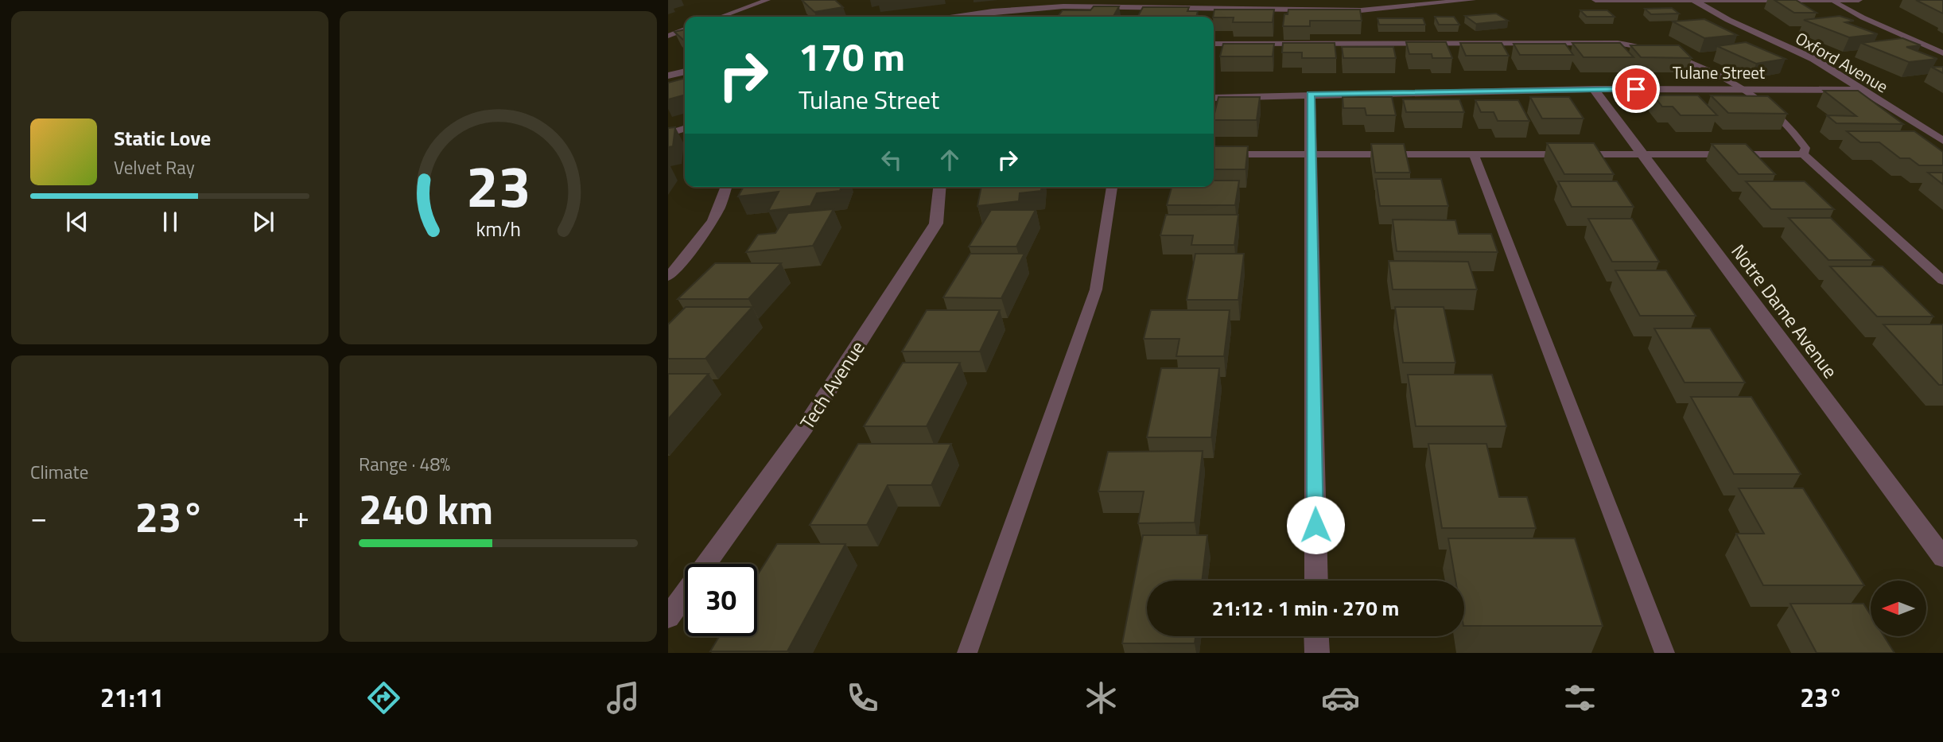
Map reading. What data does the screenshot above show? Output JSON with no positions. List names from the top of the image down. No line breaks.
{"streets":{"street":["Oxford Avenue","Tulane Street","Notre Dame Avenue","Tech Avenue"]},"crossings":[["Oxford Avenue","Tulane Street"],["Tulane Street","Notre Dame Avenue"]],"north":"left","page":{"turn":["170 m","Tulane Street"],"song":["Static Love","Velvet Ray"],"tile":["Climate",["Range · 48%","240 km"]],"heat":["−","23°","+"],"limit":"30","trip":"21:12 · 1 min · 270 m","tabs":["21:11","23°"],"gauge":["23","km/h"]}}
